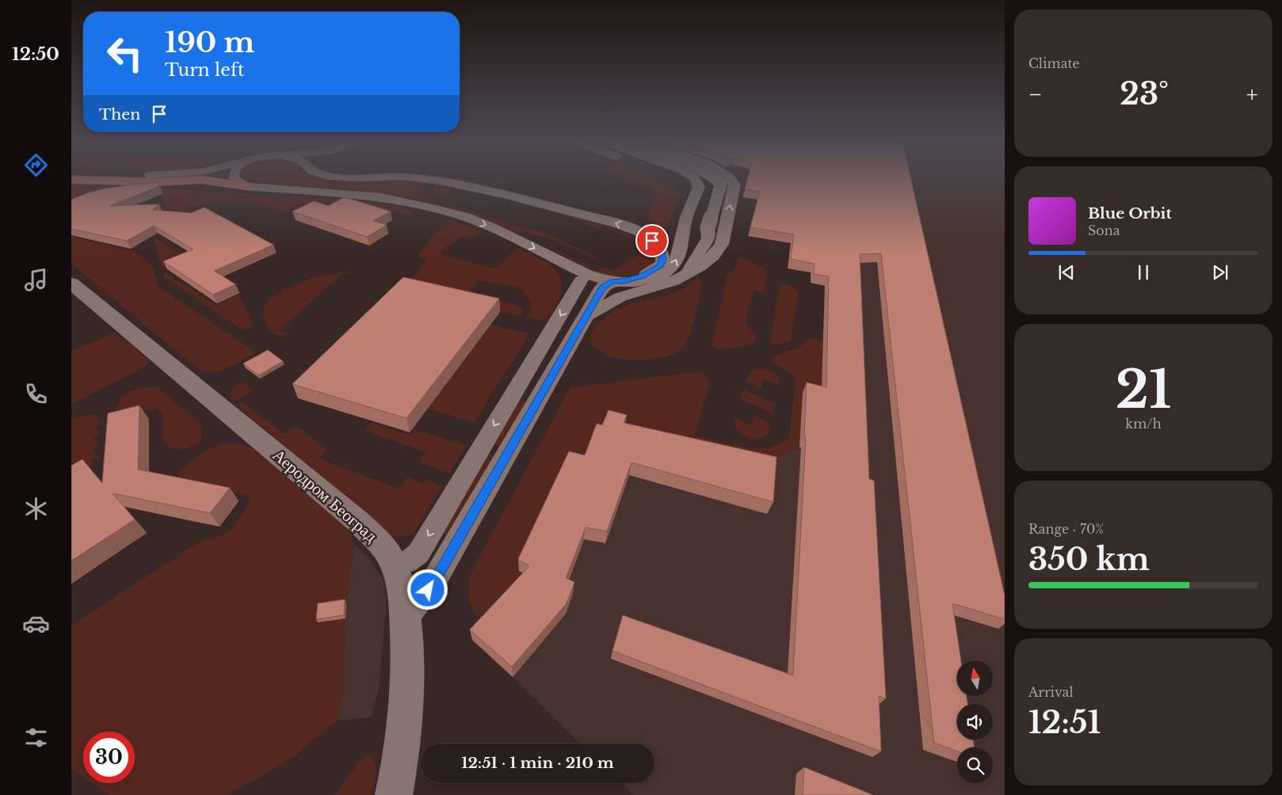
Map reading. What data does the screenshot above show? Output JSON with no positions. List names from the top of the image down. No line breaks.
{"streets":{"street":["Аеродром Београд"]},"north":"top","page":{"tabs":"12:50","tile":["Climate",["21","km/h"],["Range · 70%","350 km"],["Arrival","12:51"]],"turn":["190 m","Turn left"],"heat":["−","23°","+"],"then":"Then","song":["Blue Orbit","Sona"],"limit":"30","trip":"12:51 · 1 min · 210 m"}}
